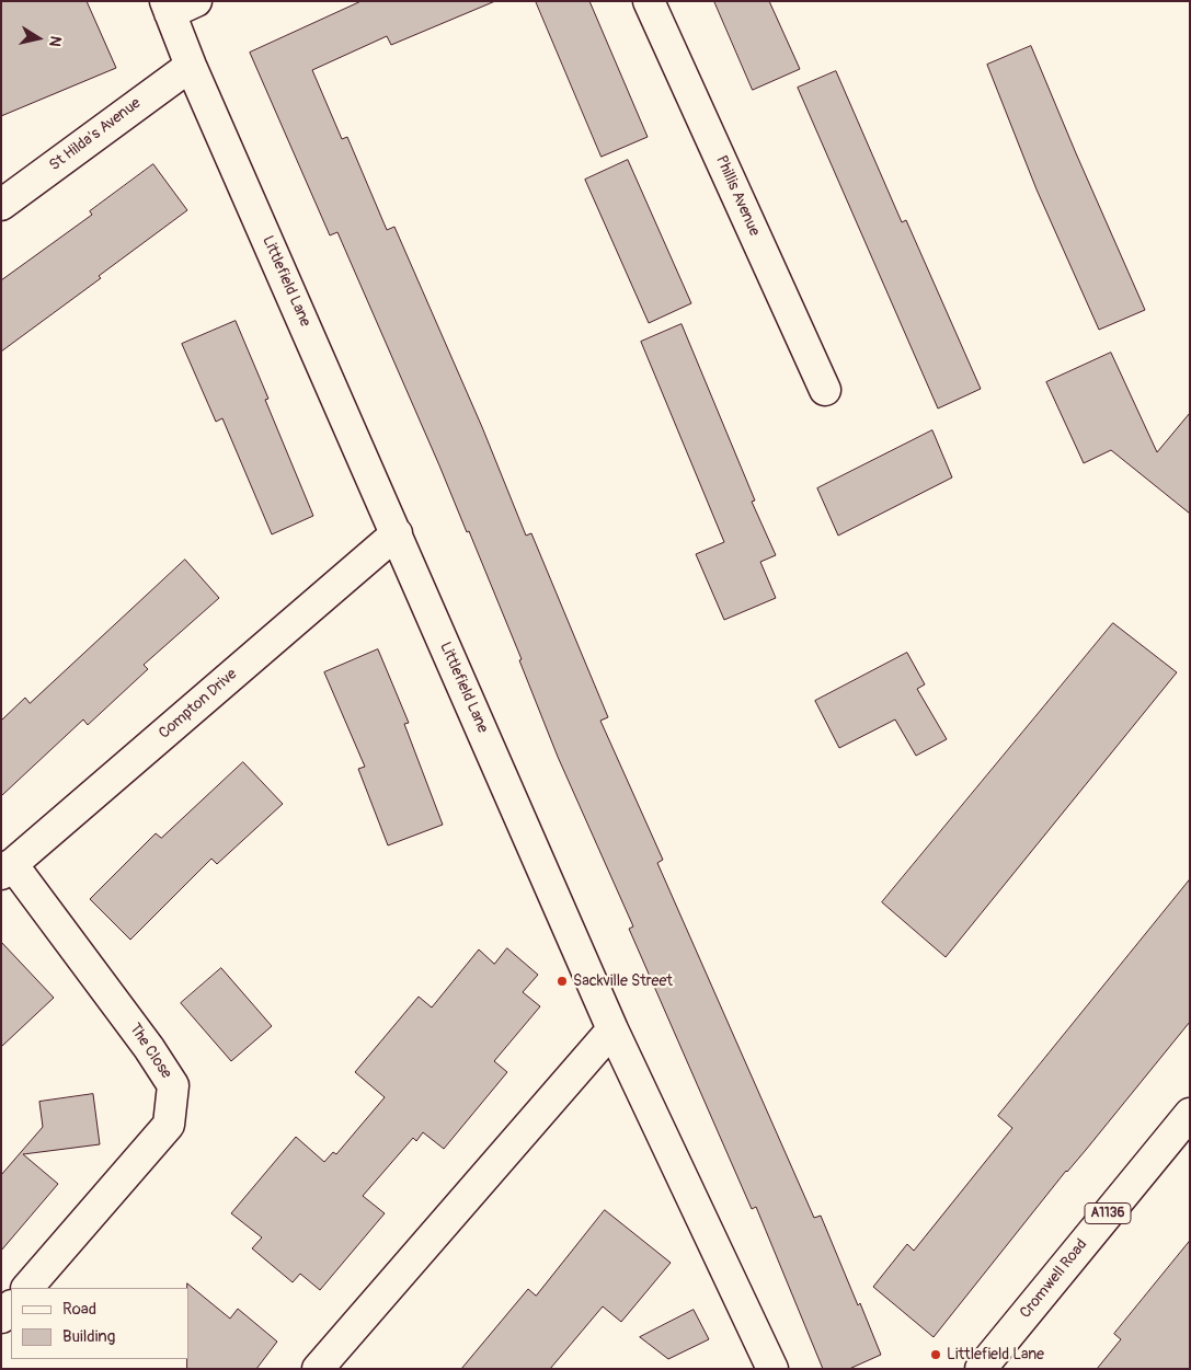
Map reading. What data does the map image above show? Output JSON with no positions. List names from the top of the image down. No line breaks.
{"streets":{"street":["St Hilda's Avenue","Phillis Avenue","Littlefield Lane","Compton Drive","The Close","A1136","Cromwell Road"]},"crossings":[["St Hilda's Avenue","Littlefield Lane"],["Littlefield Lane","Compton Drive"],["Compton Drive","The Close"]],"places":["Sackville Street","Littlefield Lane"],"legend":["Road","Building"],"north":"right"}
